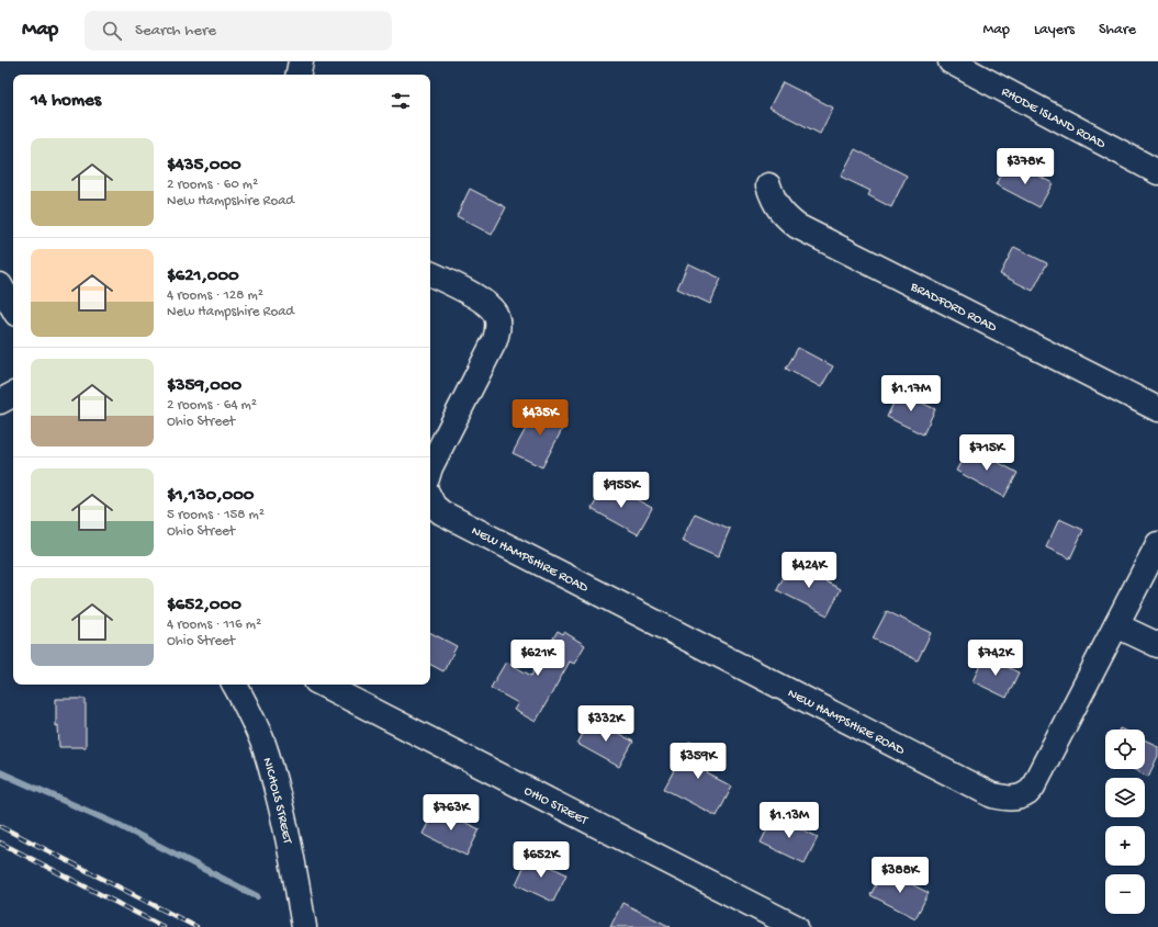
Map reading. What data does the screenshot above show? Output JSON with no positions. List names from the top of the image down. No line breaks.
{"streets":{"street":["RHODE ISLAND ROAD","BRADFORD ROAD","NEW HAMPSHIRE ROAD","NICHOLS STREET","OHIO STREET"]},"page":{"header":"Map","search":"Search here","nav":["Map","Layers","Share"],"heading":"14 homes","list":[{"name":"$435,000","note":"2 rooms · 60 m² · New Hampshire Road"},{"name":"$621,000","note":"4 rooms · 128 m² · New Hampshire Road"},{"name":"$359,000","note":"2 rooms · 64 m² · Ohio Street"},{"name":"$1,130,000","note":"5 rooms · 158 m² · Ohio Street"},{"name":"$652,000","note":"4 rooms · 116 m² · Ohio Street"}],"price":["$378K","$1.17M","$435K","$715K","$955K","$424K","$621K","$742K","$332K","$359K","$763K","$1.13M","$652K","$388K"],"map_buttons":["+","−"]}}
